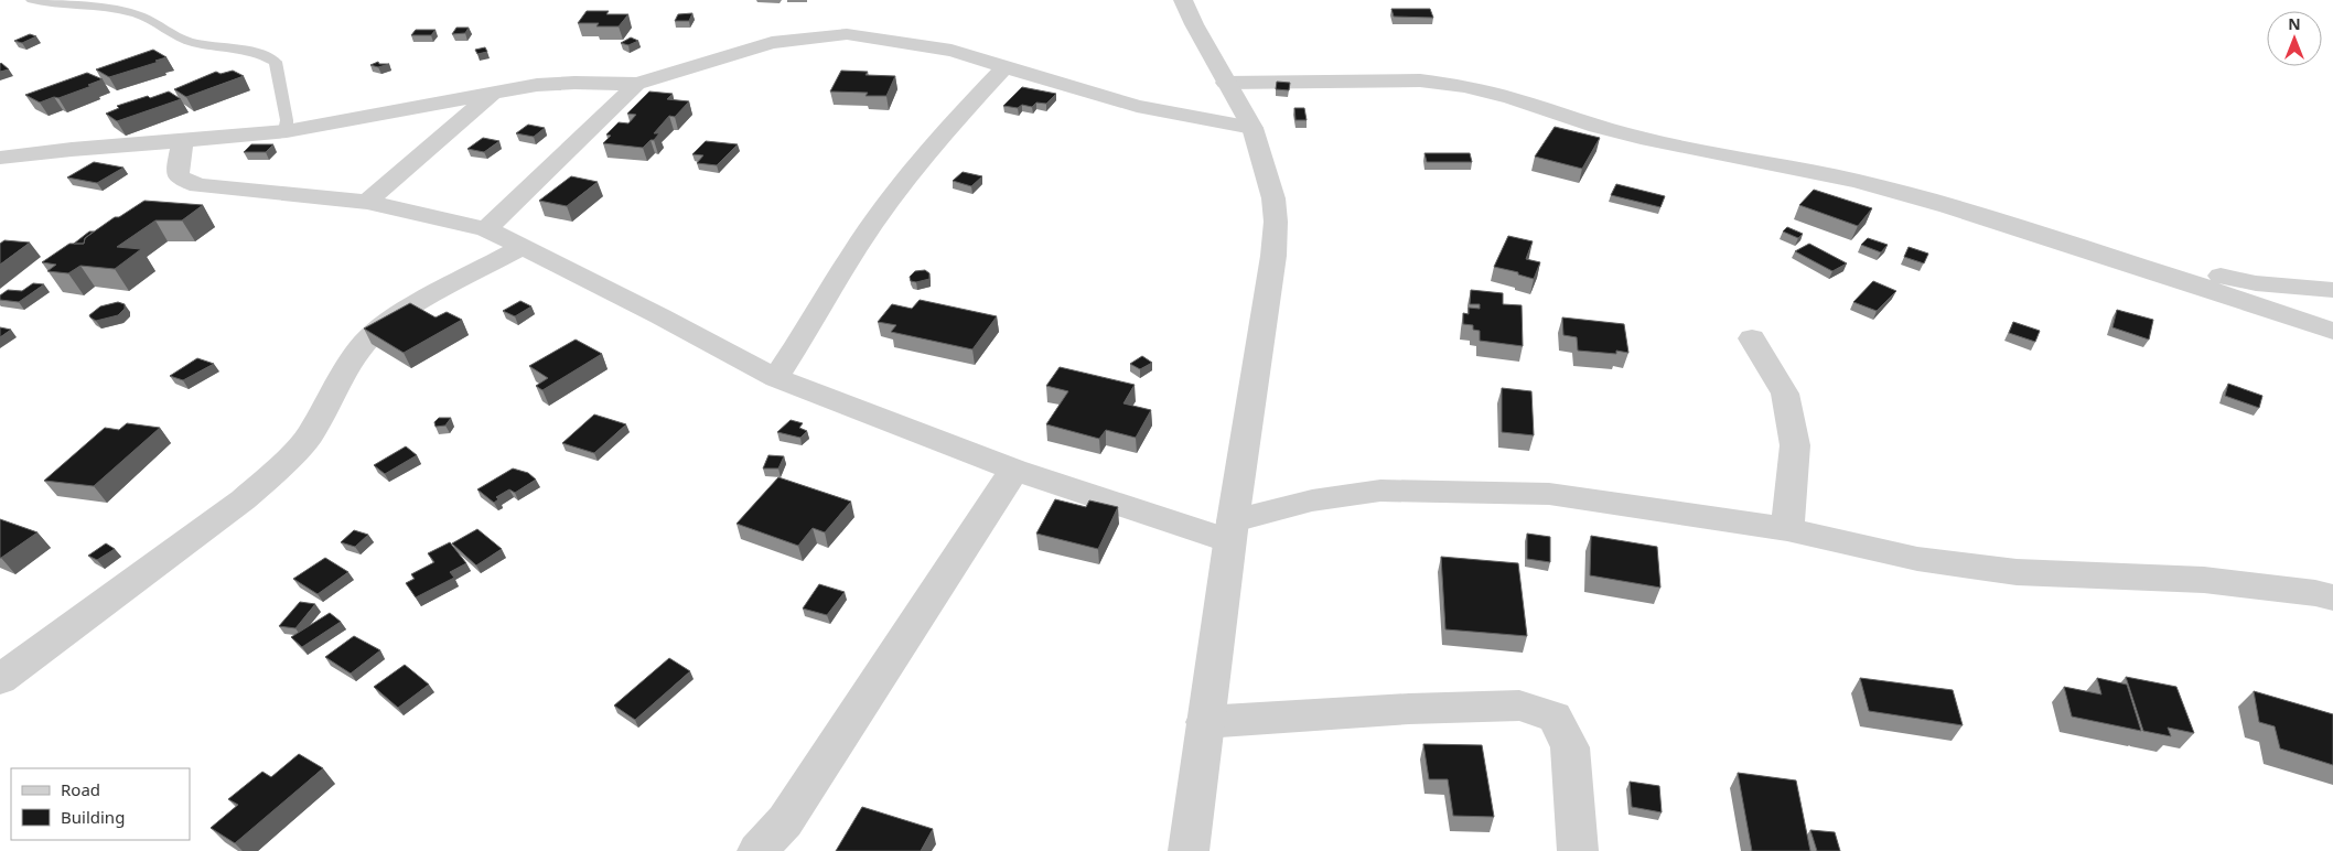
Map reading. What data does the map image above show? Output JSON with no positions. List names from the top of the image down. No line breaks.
{"legend":["Road","Building"],"north":"top"}
